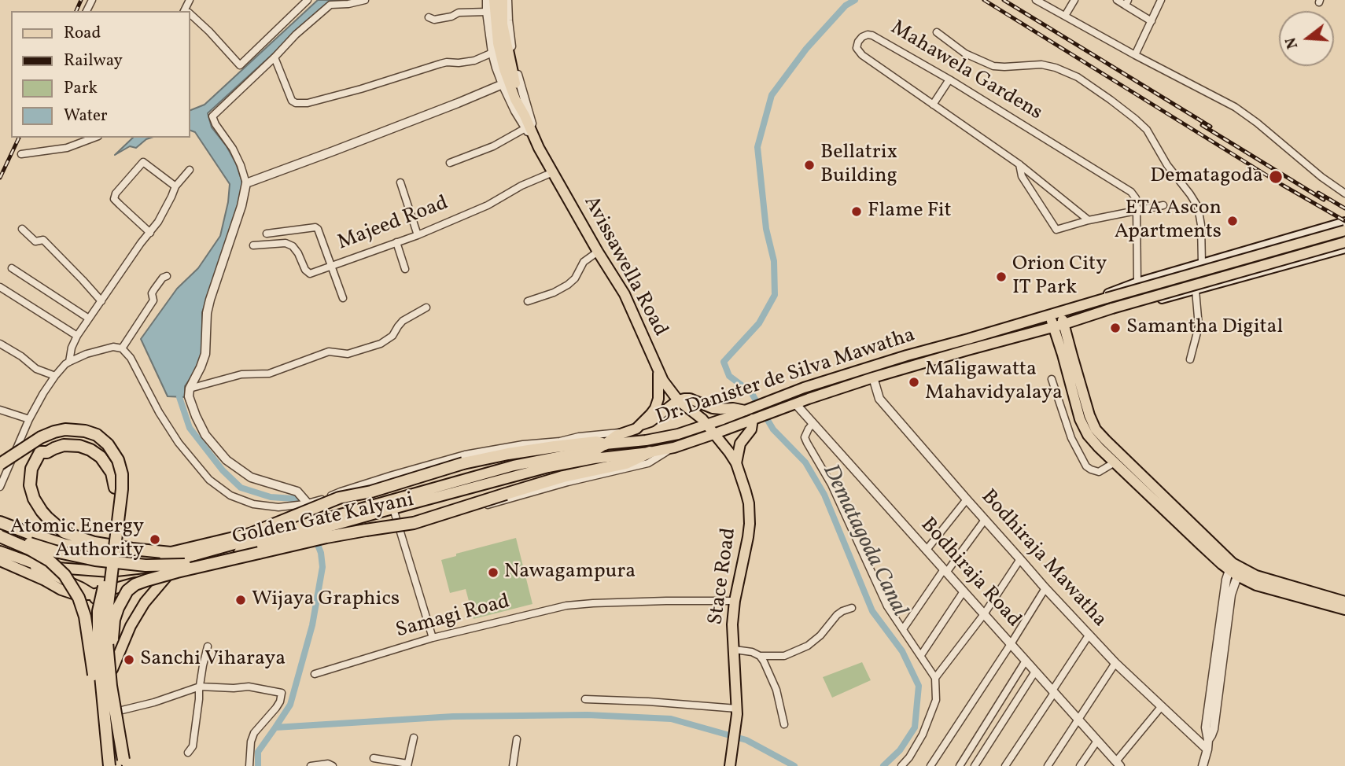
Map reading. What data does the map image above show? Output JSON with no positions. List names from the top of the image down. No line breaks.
{"streets":{"highway":["Golden Gate Kalyani"],"main road":["Avissawella Road","Dr. Danister de Silva Mawatha","Stace Road"],"street":["Mahawela Gardens","Majeed Road","Bodhiraja Mawatha","Bodhiraja Road","Samagi Road"]},"crossings":[["Majeed Road","Avissawella Road"],["Avissawella Road","Dr. Danister de Silva Mawatha"],["Avissawella Road","Stace Road"],["Dr. Danister de Silva Mawatha","Golden Gate Kalyani"],["Dr. Danister de Silva Mawatha","Bodhiraja Mawatha"],["Dr. Danister de Silva Mawatha","Bodhiraja Road"],["Dr. Danister de Silva Mawatha","Stace Road"],["Stace Road","Samagi Road"]],"water":["Dematagoda Canal"],"places":["Bellatrix Building","Dematagoda","Flame Fit","ETA Ascon Apartments","Orion City IT Park","Samantha Digital","Maligawatta Mahavidyalaya","Atomic Energy Authority","Nawagampura","Wijaya Graphics","Sanchi Viharaya"],"legend":["Road","Railway","Park","Water"],"north":"left"}
